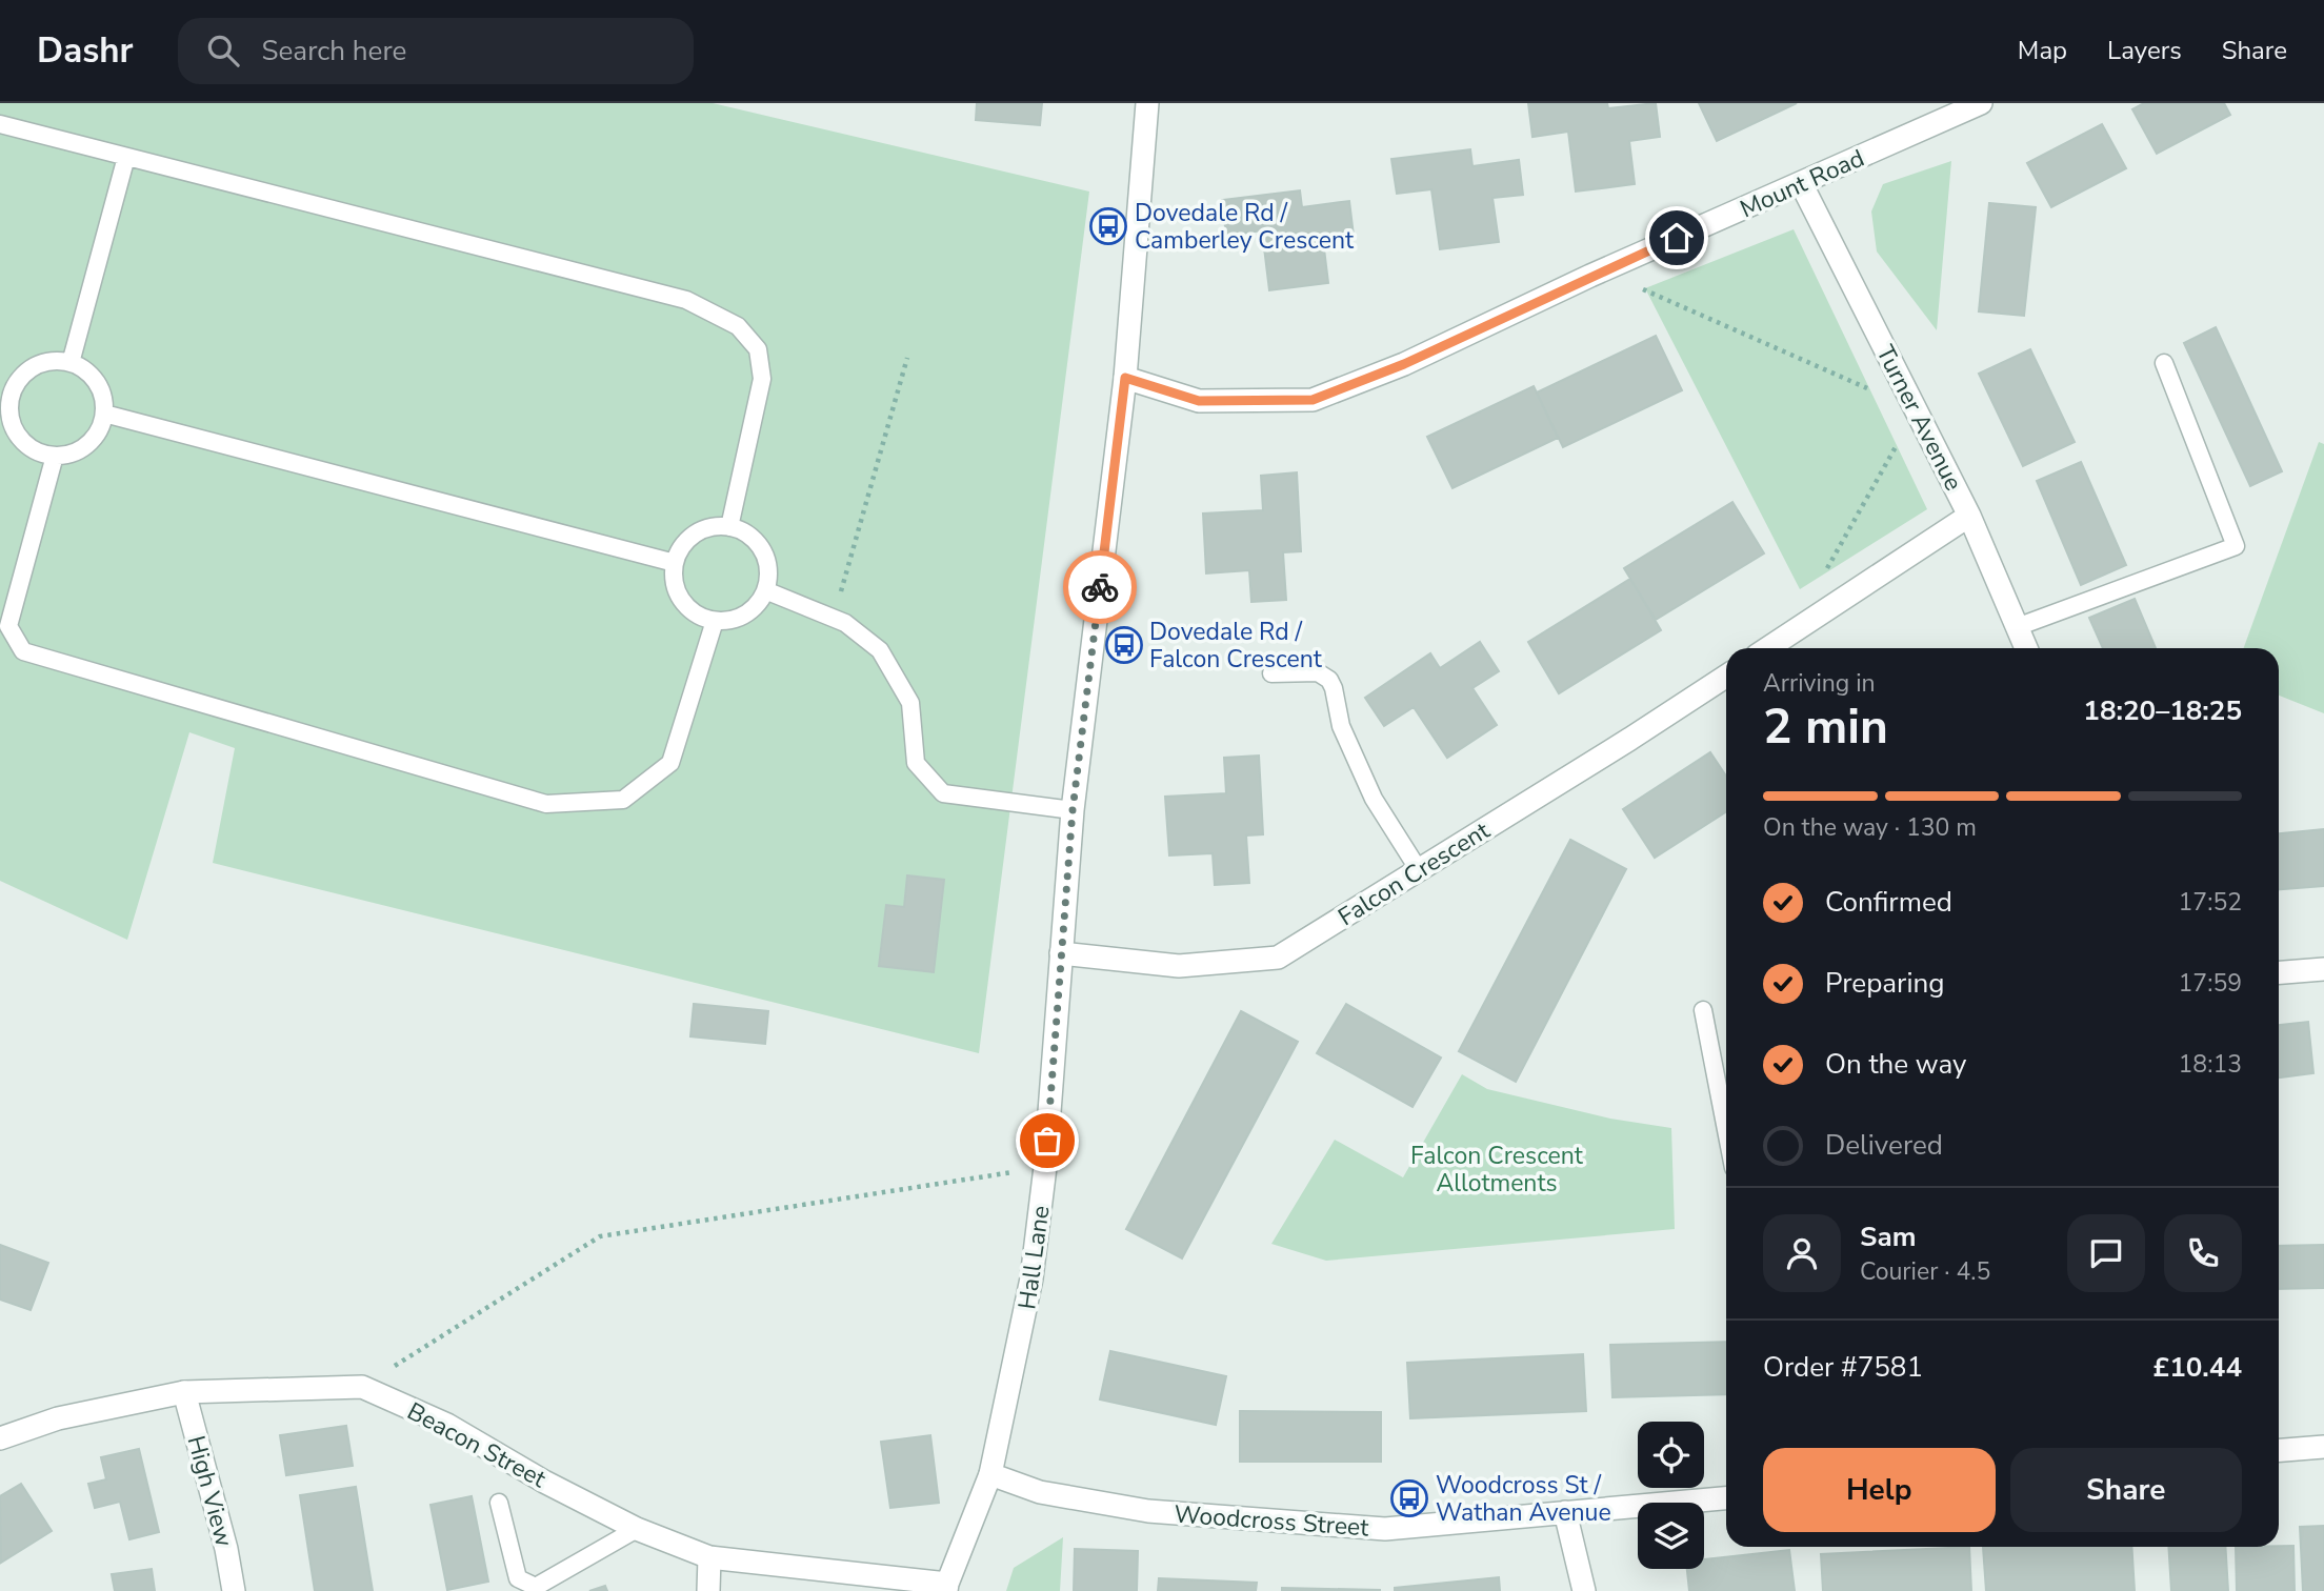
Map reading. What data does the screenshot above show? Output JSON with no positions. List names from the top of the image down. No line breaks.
{"streets":{"street":["Mount Road","Turner Avenue","Falcon Crescent","Hall Lane","Beacon Street","High View","Woodcross Street"]},"crossings":[["Mount Road","Turner Avenue"],["Mount Road","Hall Lane"],["Falcon Crescent","Hall Lane"],["Hall Lane","Beacon Street"],["Hall Lane","Woodcross Street"],["Beacon Street","High View"]],"parks":["Falcon Crescent Allotments"],"places":{"bus stop":["Dovedale Rd / Camberley Crescent","Dovedale Rd / Falcon Crescent","Woodcross St / Wathan Avenue"]},"page":{"header":"Dashr","search":"Search here","nav":["Map","Layers","Share"],"heading":["2 min","Arriving in","18:20–18:25"],"panel":["Sam","Courier · 4.5","Order #7581","£10.44"],"bar":"On the way · 130 m","list":[["Confirmed","17:52"],["Preparing","17:59"],["On the way","18:13"],"Delivered"],"buttons":["Help","Share"]}}
